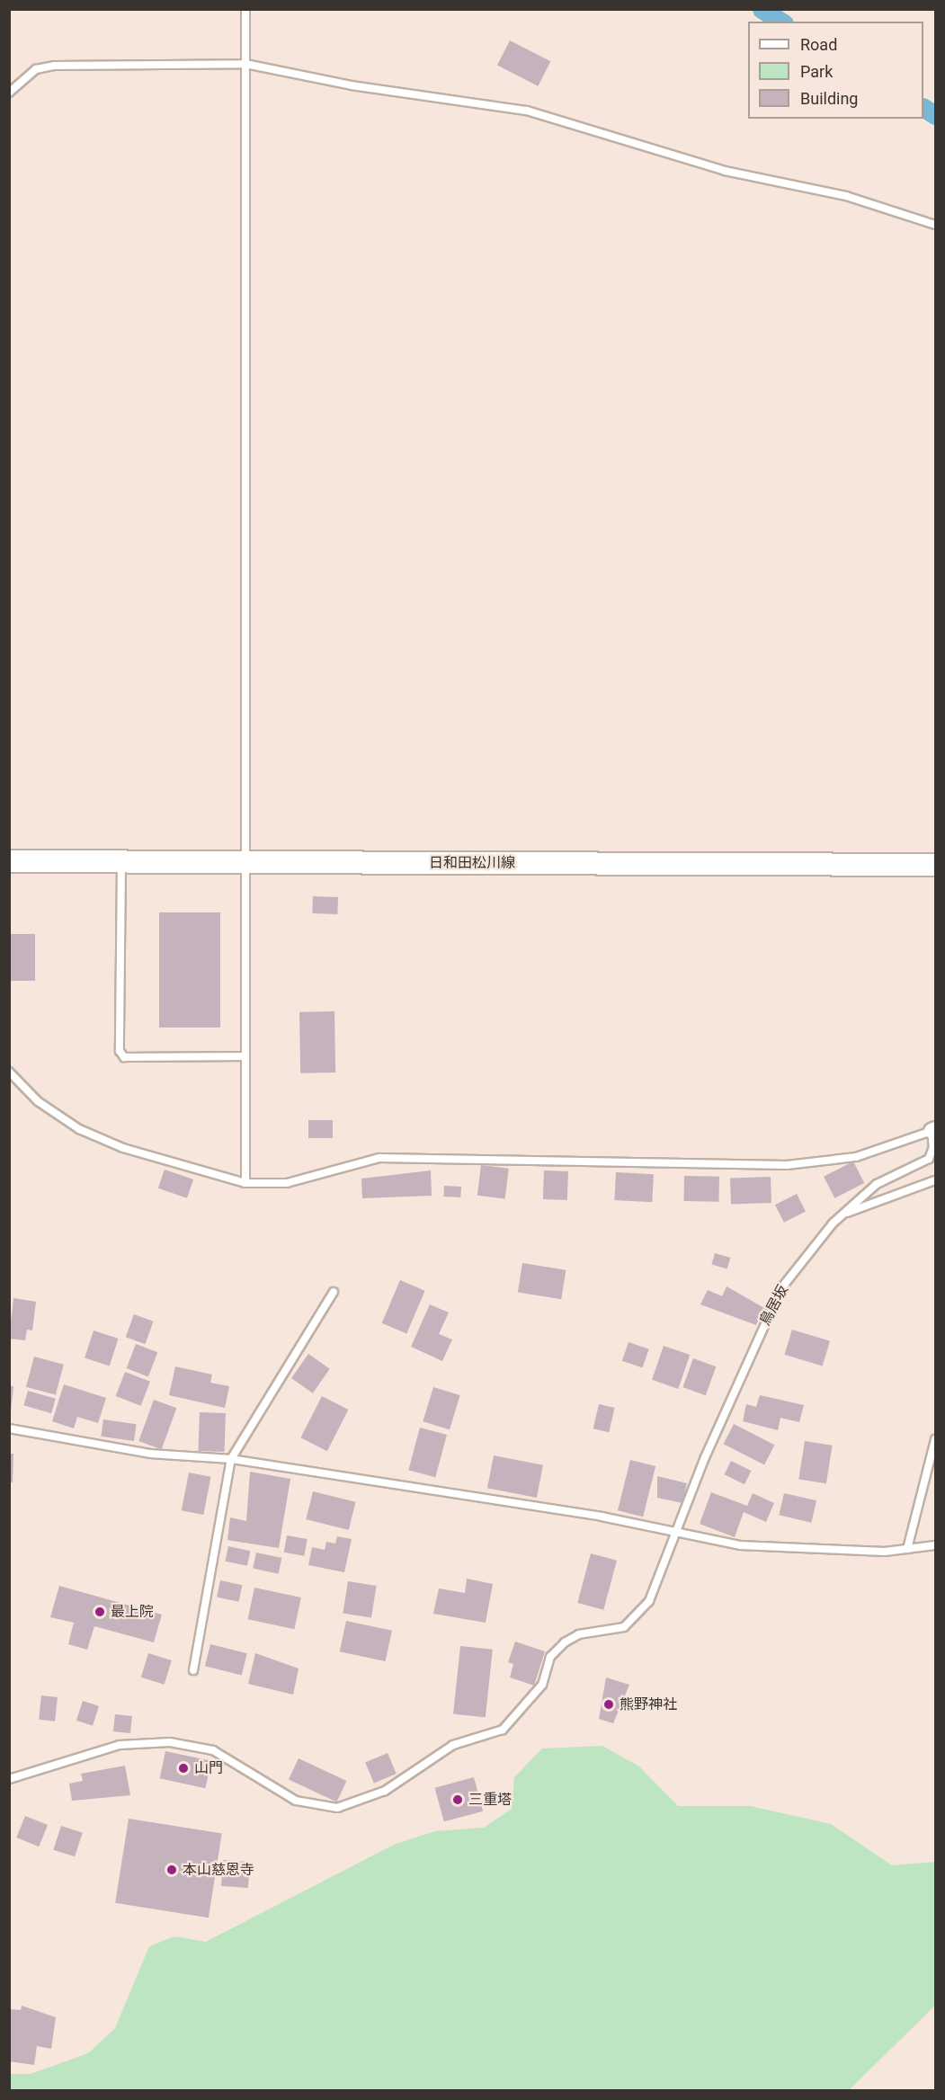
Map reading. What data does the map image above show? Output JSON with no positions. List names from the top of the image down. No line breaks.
{"streets":{"main road":["日和田松川線"],"lane":["鳥居坂"]},"places":["最上院","熊野神社","山門","三重塔","本山慈恩寺"],"legend":["Road","Park","Building"]}
